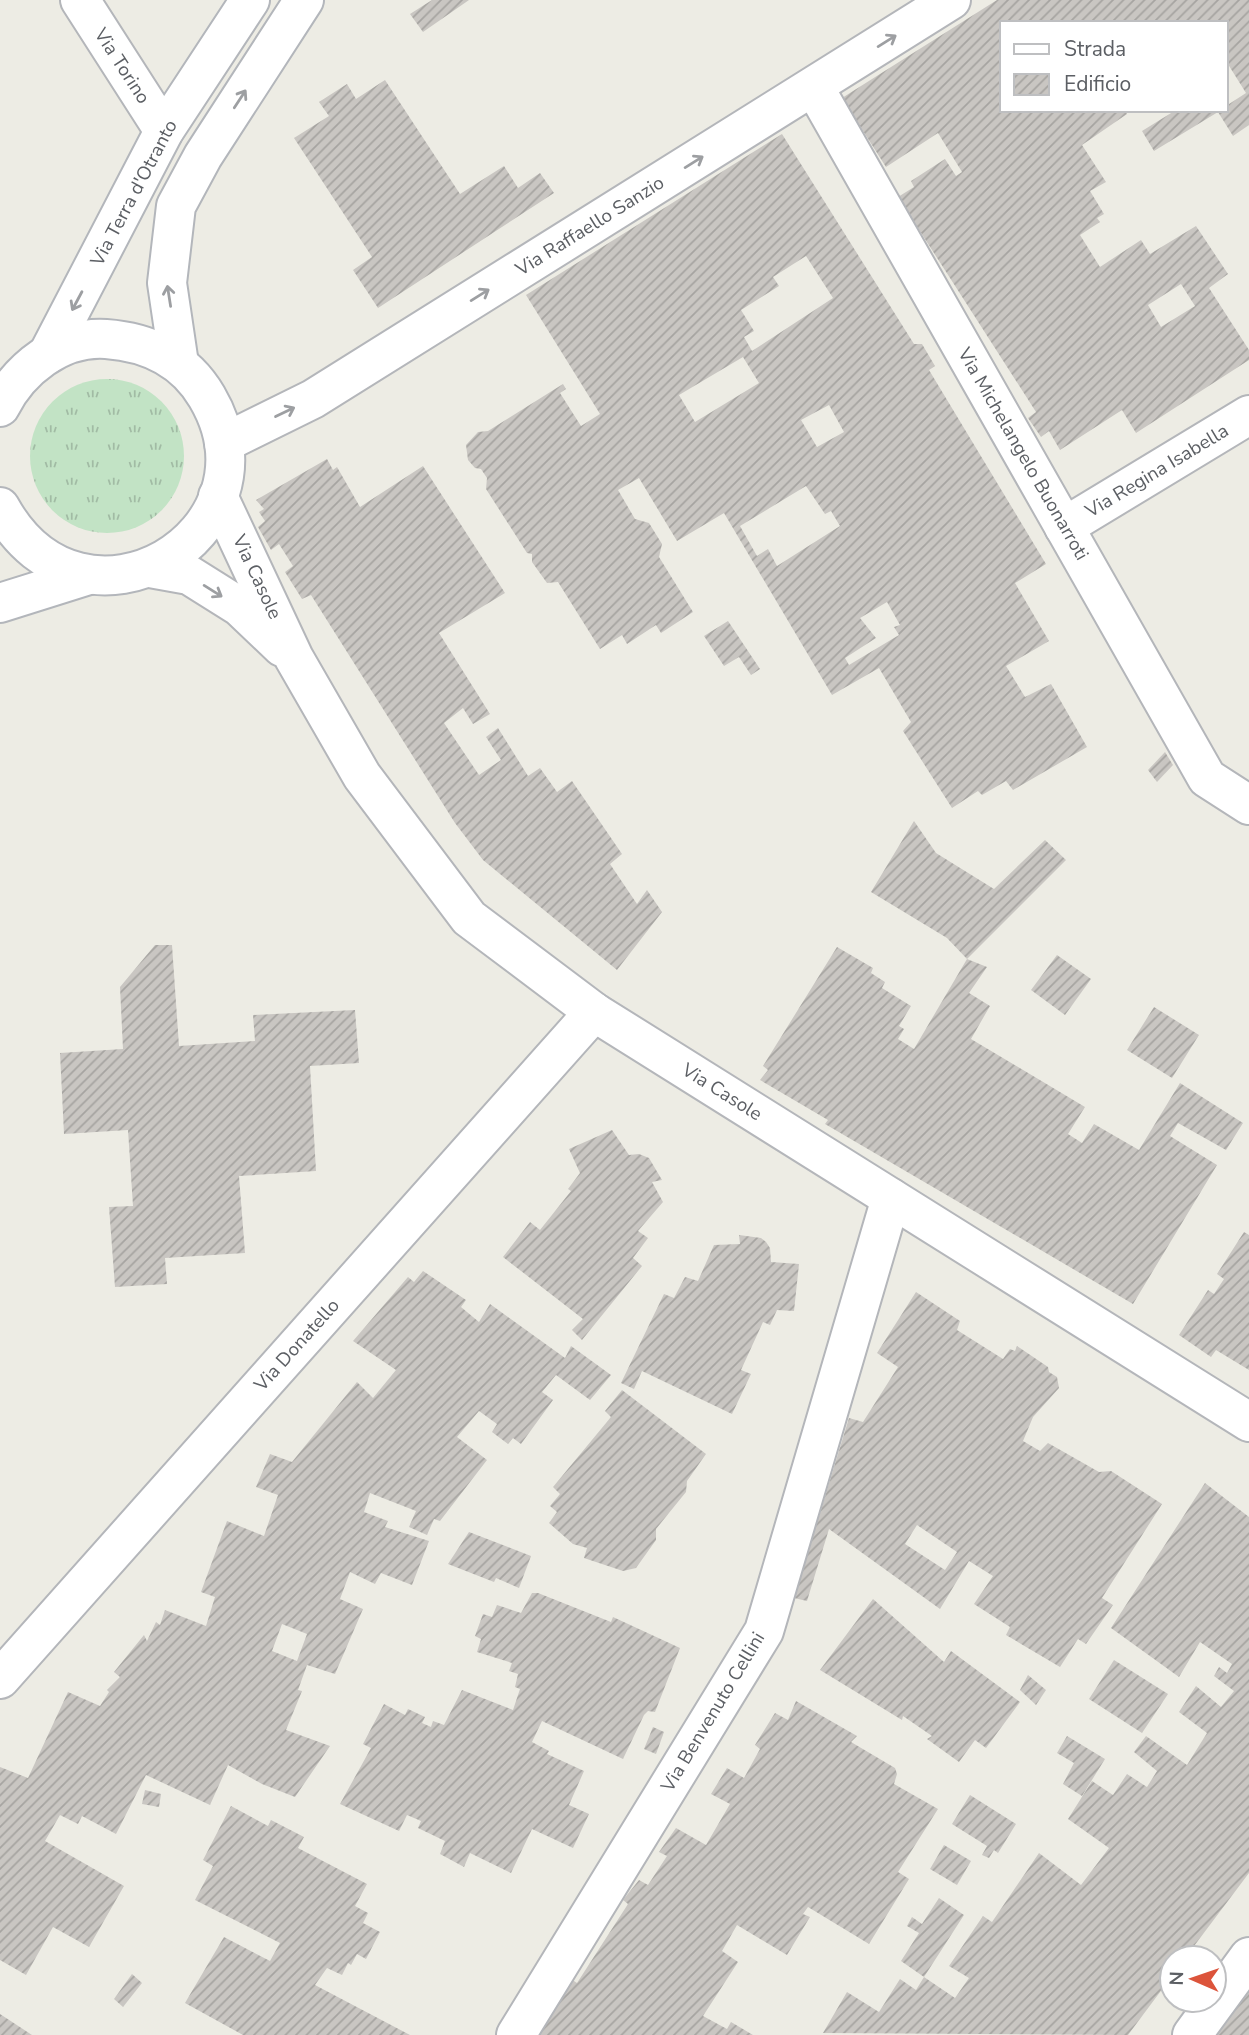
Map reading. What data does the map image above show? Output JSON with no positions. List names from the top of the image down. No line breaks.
{"streets":{"street":["Via Torino","Via Terra d'Otranto","Via Raffaello Sanzio","Via Michelangelo Buonarroti","Via Regina Isabella","Via Casole","Via Donatello","Via Benvenuto Cellini"]},"crossings":[["Via Torino","Via Terra d'Otranto"],["Via Raffaello Sanzio","Via Michelangelo Buonarroti"],["Via Michelangelo Buonarroti","Via Regina Isabella"],["Via Casole","Via Donatello"],["Via Casole","Via Benvenuto Cellini"]],"one_way":["Via Raffaello Sanzio"],"legend":["Strada","Edificio"],"north":"left"}
